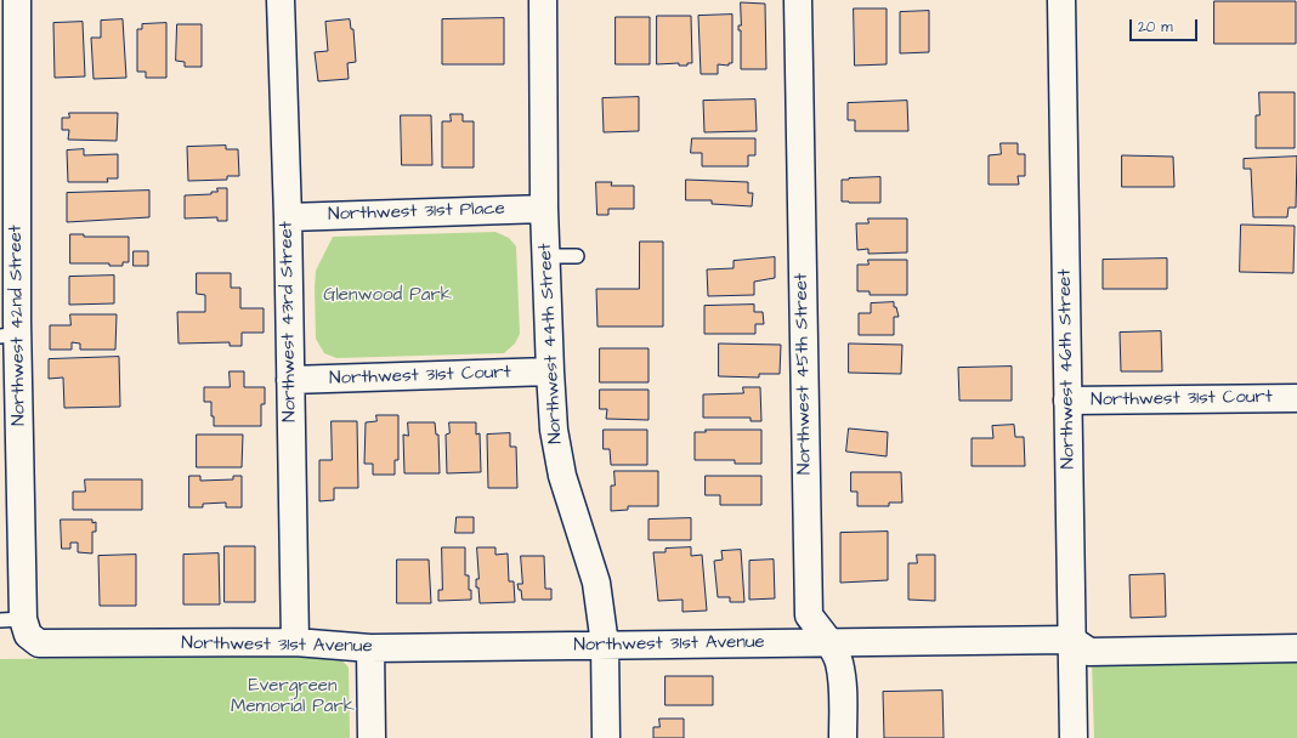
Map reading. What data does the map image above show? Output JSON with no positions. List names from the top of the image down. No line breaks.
{"streets":{"street":["Northwest 31st Place","Northwest 43rd Street","Northwest 42nd Street","Northwest 44th Street","Northwest 46th Street","Northwest 45th Street","Northwest 31st Court","Northwest 31st Avenue"]},"crossings":[["Northwest 31st Place","Northwest 43rd Street"],["Northwest 31st Place","Northwest 44th Street"],["Northwest 43rd Street","Northwest 31st Court"],["Northwest 43rd Street","Northwest 31st Avenue"],["Northwest 42nd Street","Northwest 31st Avenue"],["Northwest 44th Street","Northwest 31st Court"],["Northwest 44th Street","Northwest 31st Avenue"],["Northwest 46th Street","Northwest 31st Court"],["Northwest 46th Street","Northwest 31st Avenue"],["Northwest 45th Street","Northwest 31st Avenue"]],"parks":["Glenwood Park","Evergreen Memorial Park"],"scale_bar":"20 m"}
